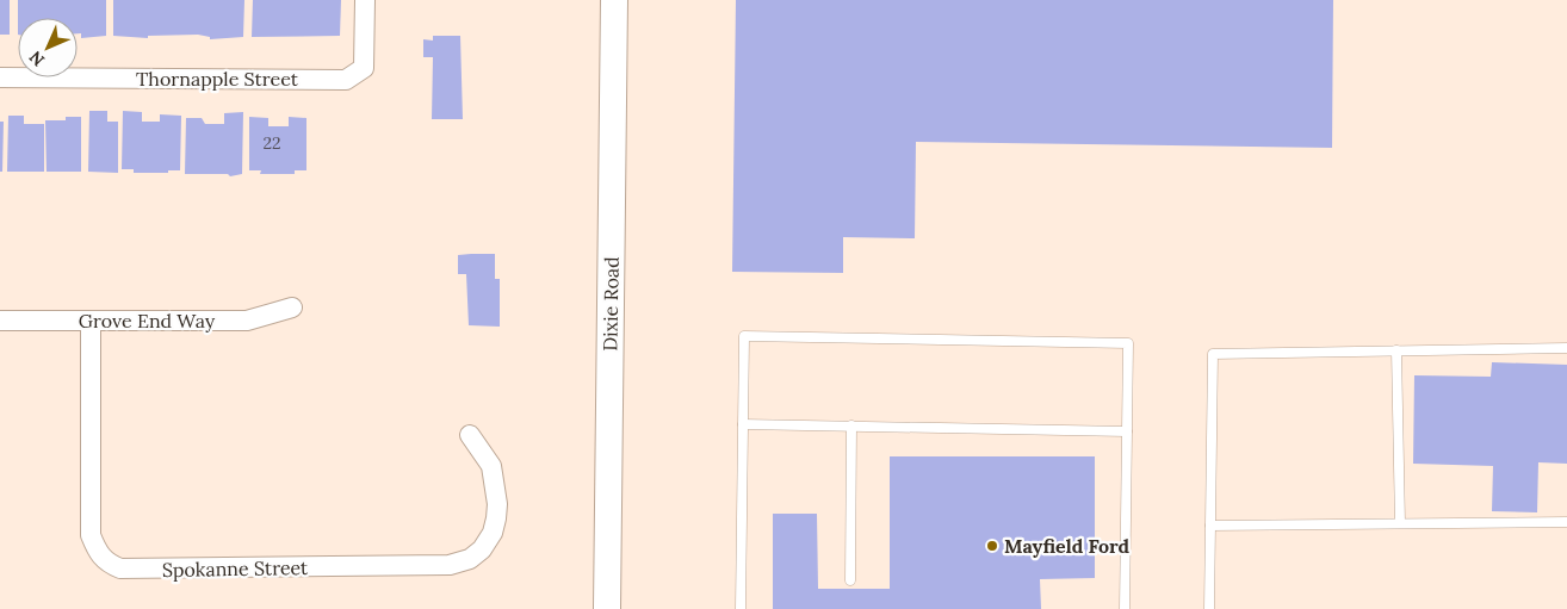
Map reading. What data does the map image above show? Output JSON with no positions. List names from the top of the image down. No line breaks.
{"streets":{"main road":["Dixie Road"],"street":["Thornapple Street","Grove End Way","Spokanne Street"]},"crossings":[["Grove End Way","Spokanne Street"]],"places":["Mayfield Ford"],"house_numbers":["22"],"north":"bottom left"}
